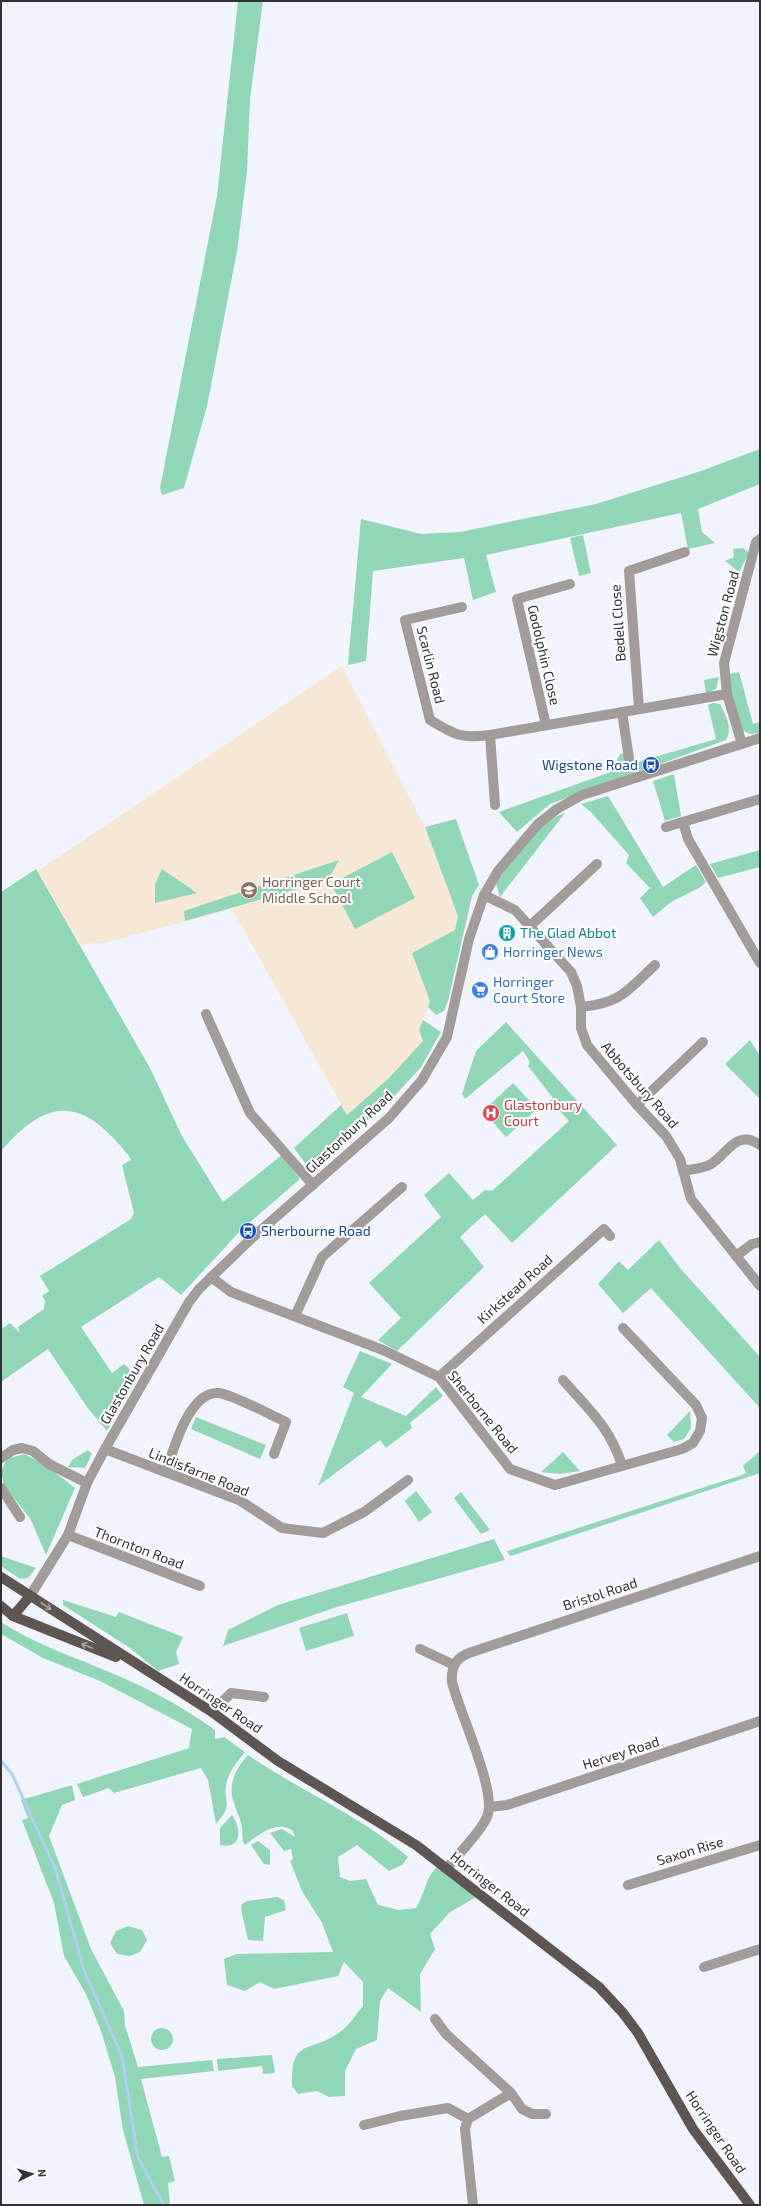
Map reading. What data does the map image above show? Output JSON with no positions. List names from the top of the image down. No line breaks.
{"streets":{"main road":["Horringer Road"],"street":["Wigston Road","Bedell Close","Godolphin Close","Scarlin Road","Abbotsbury Road","Glastonbury Road","Kirkstead Road","Sherborne Road","Lindisfarne Road","Thornton Road","Bristol Road","Hervey Road","Saxon Rise"]},"crossings":[["Wigston Road","Scarlin Road"],["Wigston Road","Glastonbury Road"],["Bedell Close","Scarlin Road"],["Godolphin Close","Scarlin Road"],["Abbotsbury Road","Glastonbury Road"],["Glastonbury Road","Sherborne Road"],["Glastonbury Road","Lindisfarne Road"],["Glastonbury Road","Thornton Road"],["Glastonbury Road","Horringer Road"],["Kirkstead Road","Sherborne Road"]],"places":{"bus stop":["Wigstone Road","Sherbourne Road"],"school or university":["Horringer Court Middle School"],"building":["The Glad Abbot"],"shop":["Horringer News"],"supermarket":["Horringer Court Store"],"hospital":["Glastonbury Court"]},"north":"right"}
